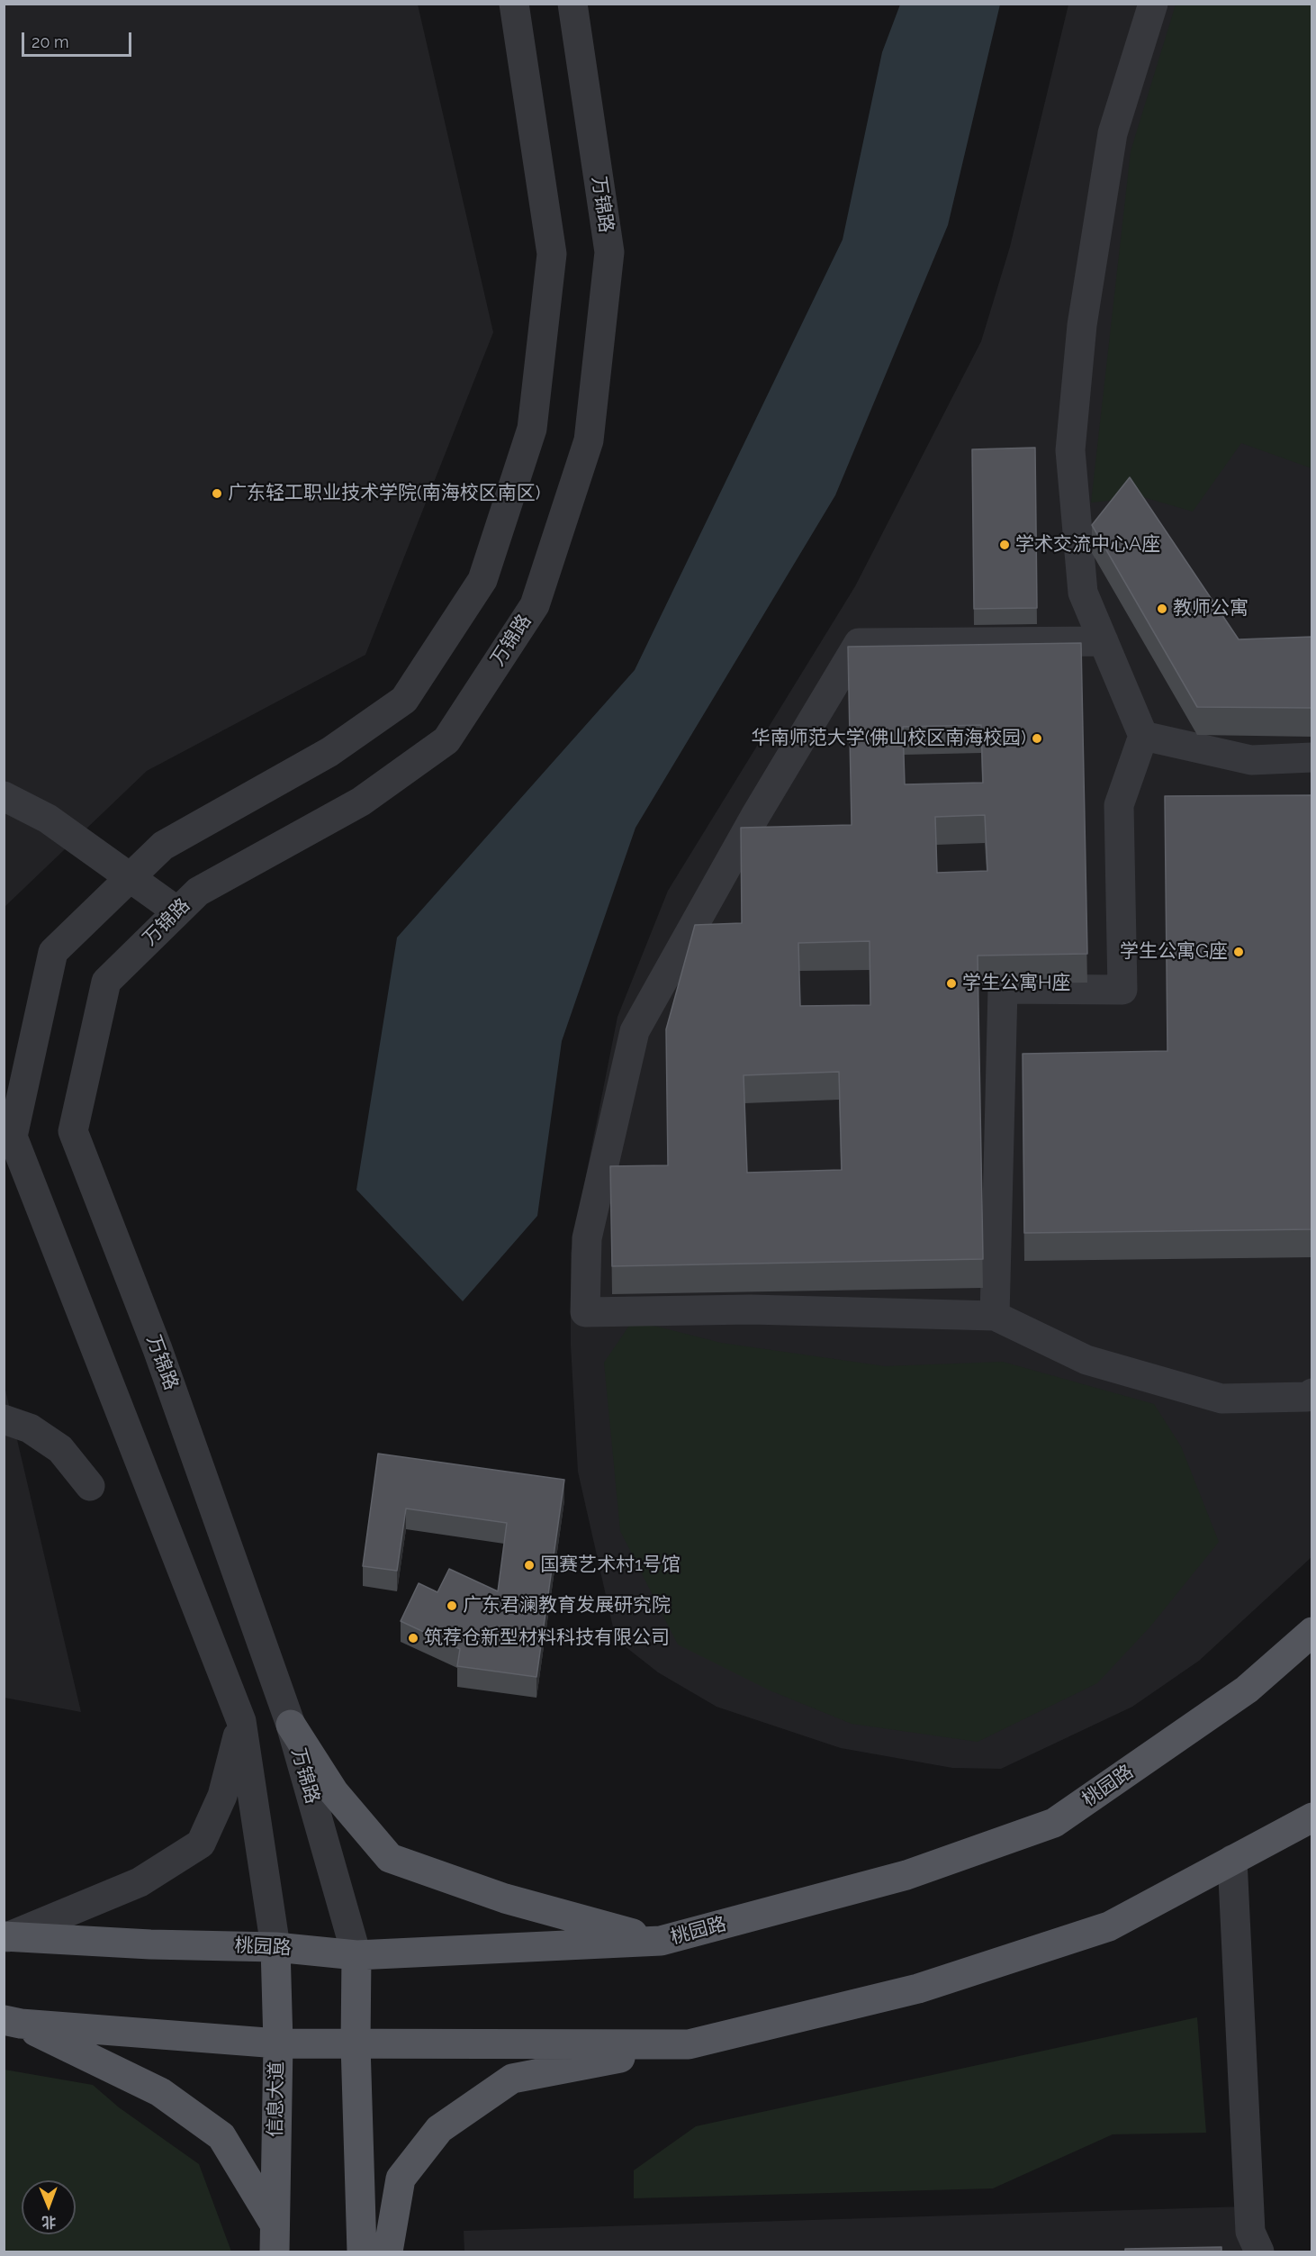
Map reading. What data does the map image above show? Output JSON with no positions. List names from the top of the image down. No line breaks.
{"streets":{"main road":["桃园路","信息大道"],"street":["万锦路"]},"crossings":[["万锦路","桃园路"],["桃园路","信息大道"]],"places":["广东轻工职业技术学院(南海校区南区)","学术交流中心A座","教师公寓","华南师范大学(佛山校区南海校园)","学生公寓G座","学生公寓H座","国赛艺术村1号馆","广东君澜教育发展研究院","筑荐仓新型材料科技有限公司"],"scale_bar":"20 m","north":"bottom"}
